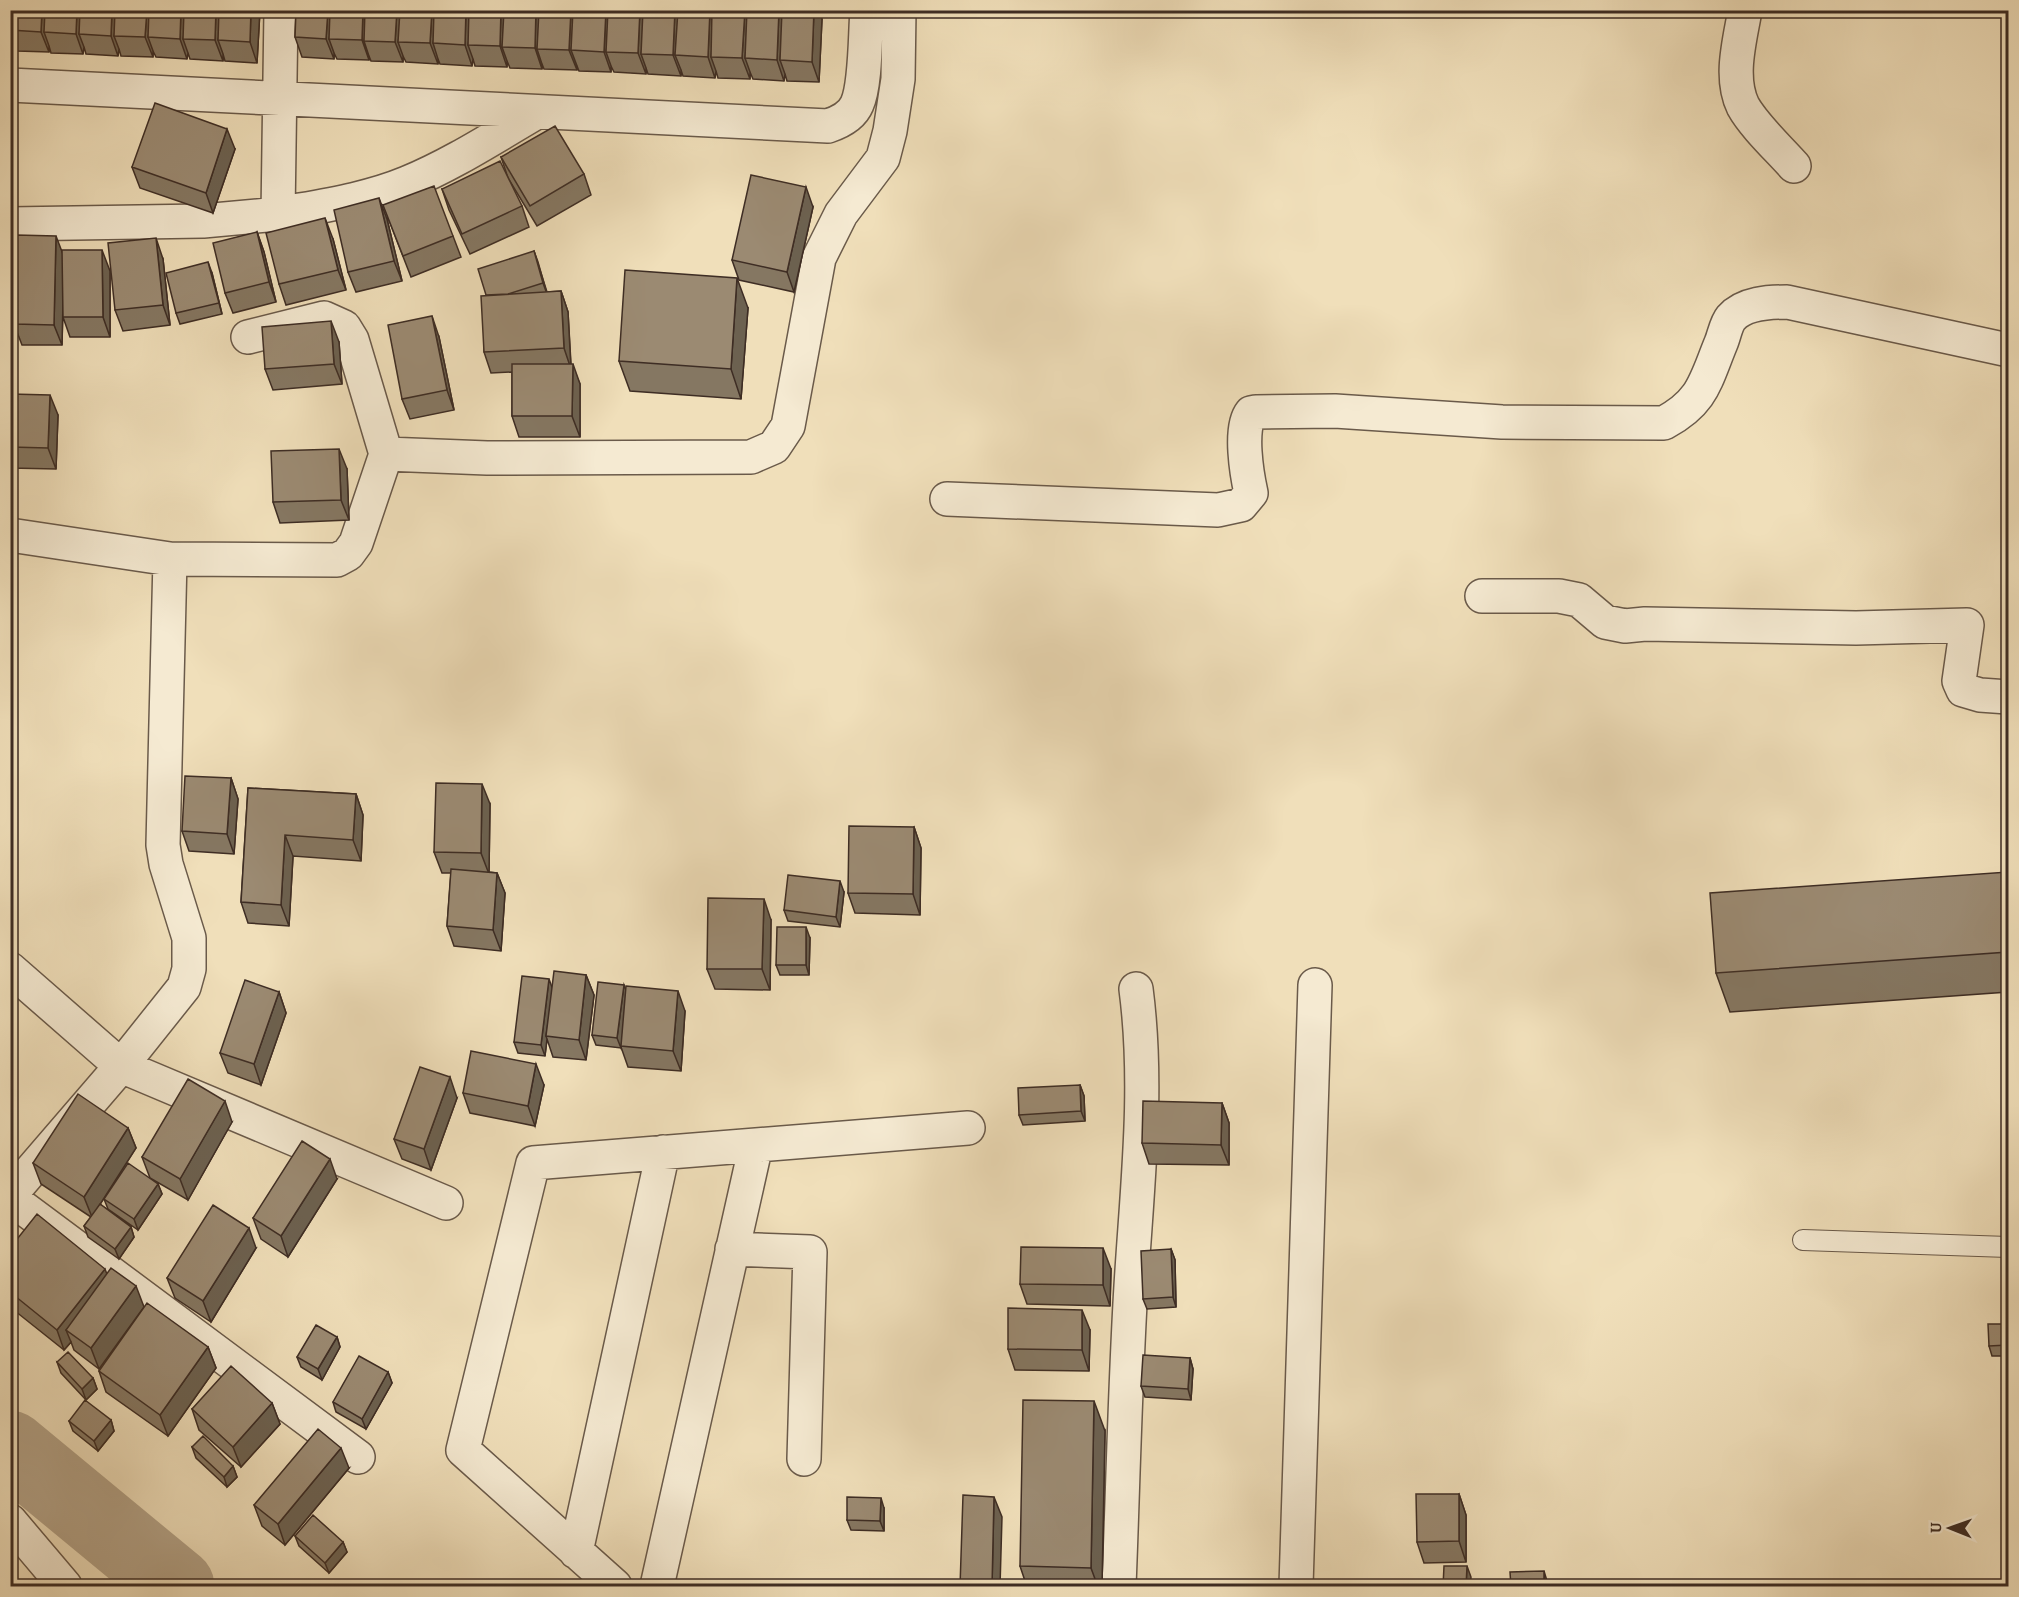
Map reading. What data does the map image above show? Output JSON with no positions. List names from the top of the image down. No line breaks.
{"north":"left"}
